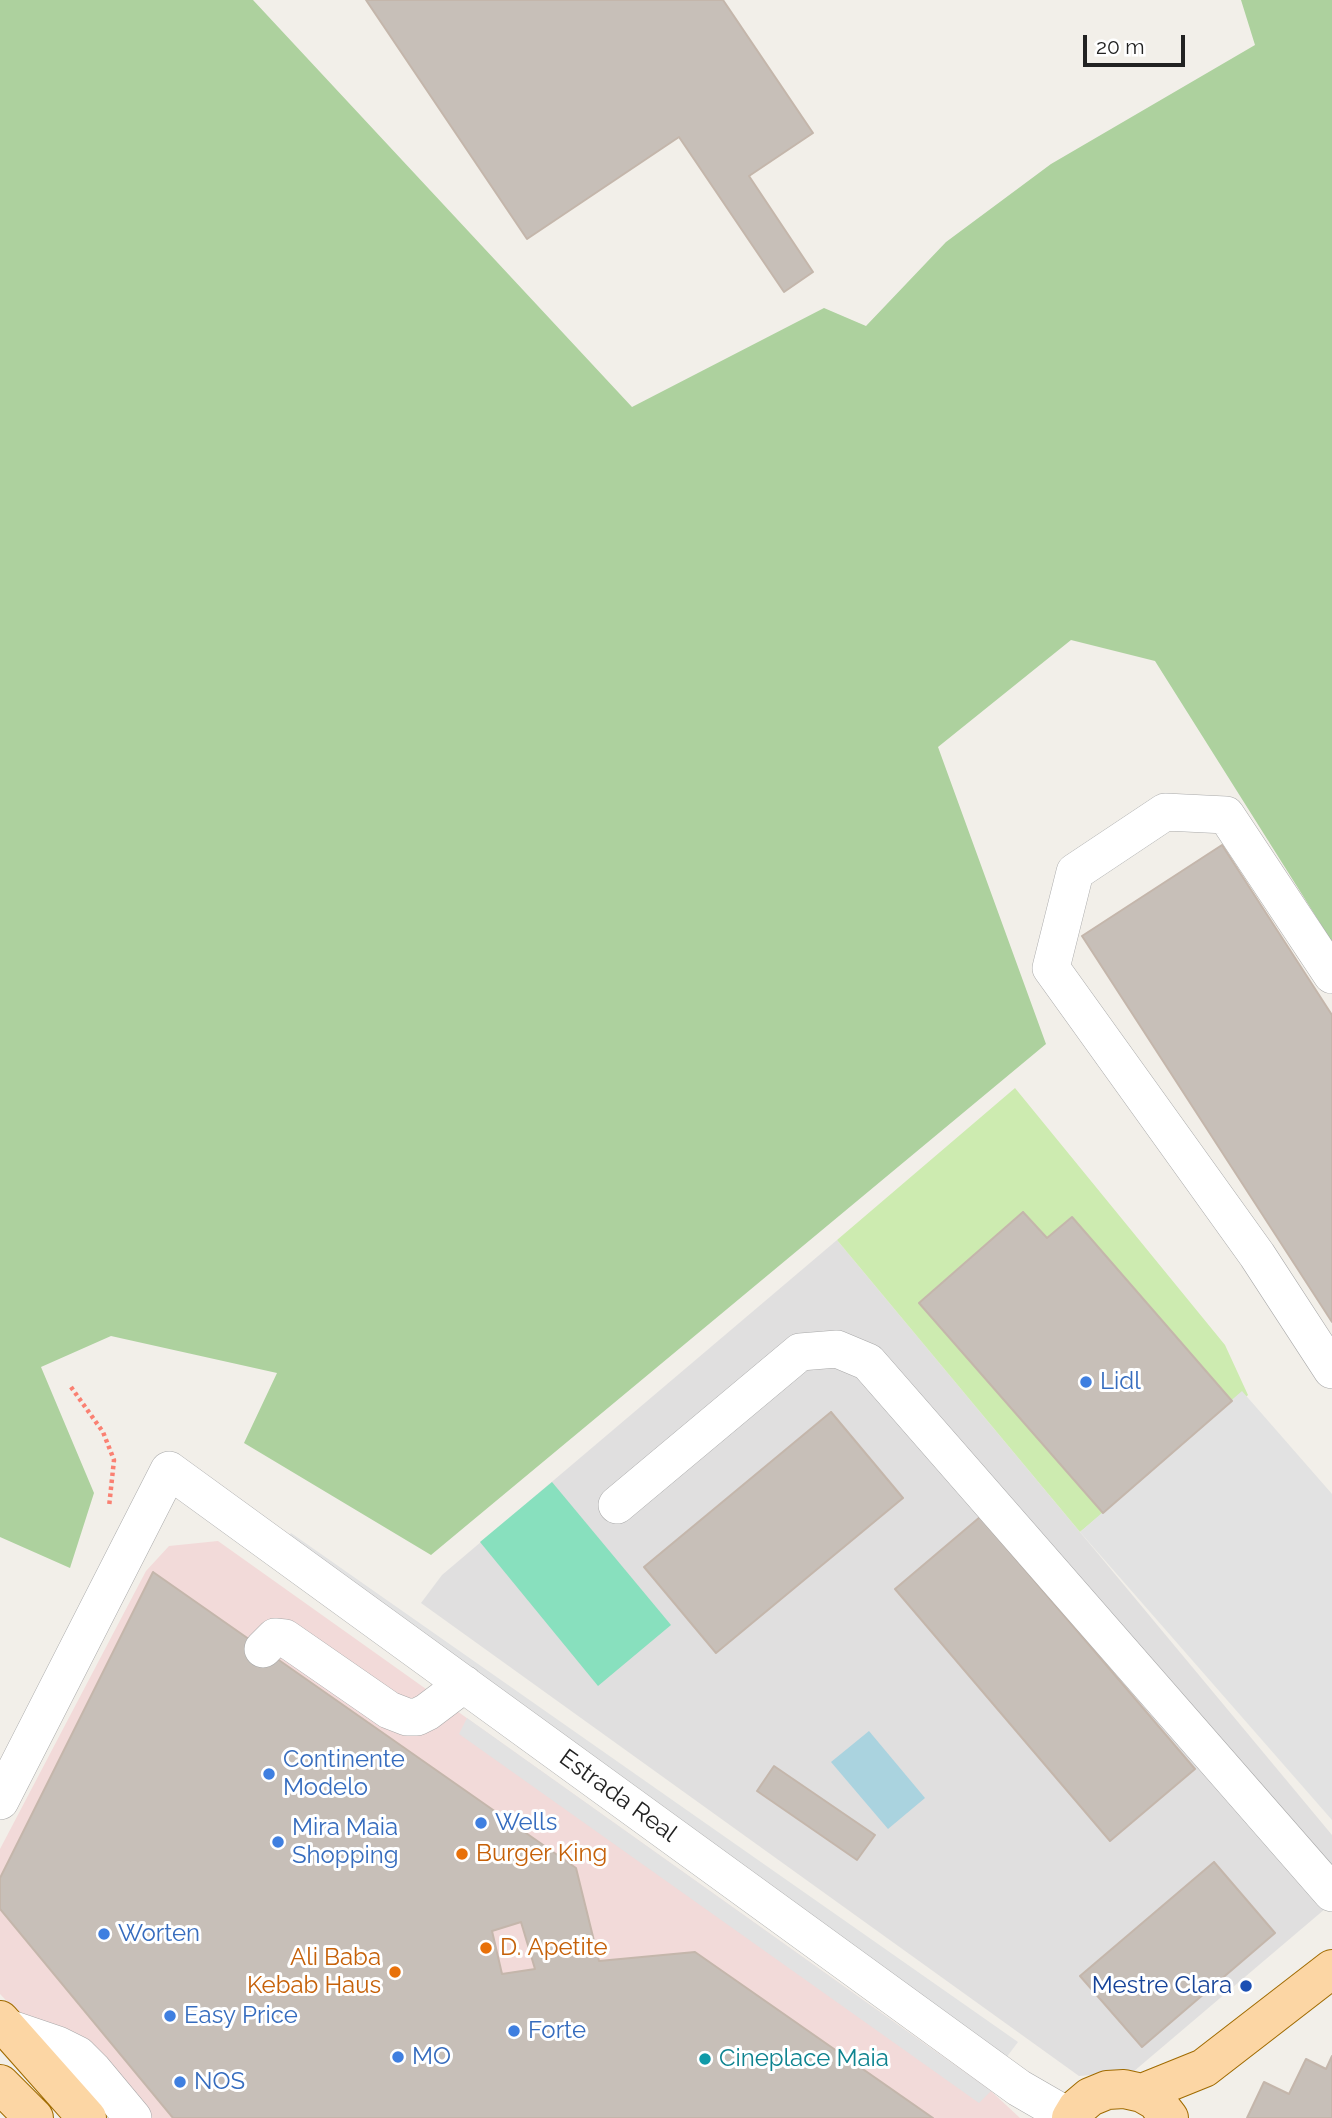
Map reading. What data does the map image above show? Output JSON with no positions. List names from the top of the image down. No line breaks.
{"streets":{"street":["Estrada Real"]},"places":["Lidl","Continente Modelo","Wells","Mira Maia Shopping","Burger King","Worten","D. Apetite","Ali Baba Kebab Haus","Mestre Clara","Easy Price","Forte","MO","Cineplace Maia","NOS"],"scale_bar":"20 m"}
